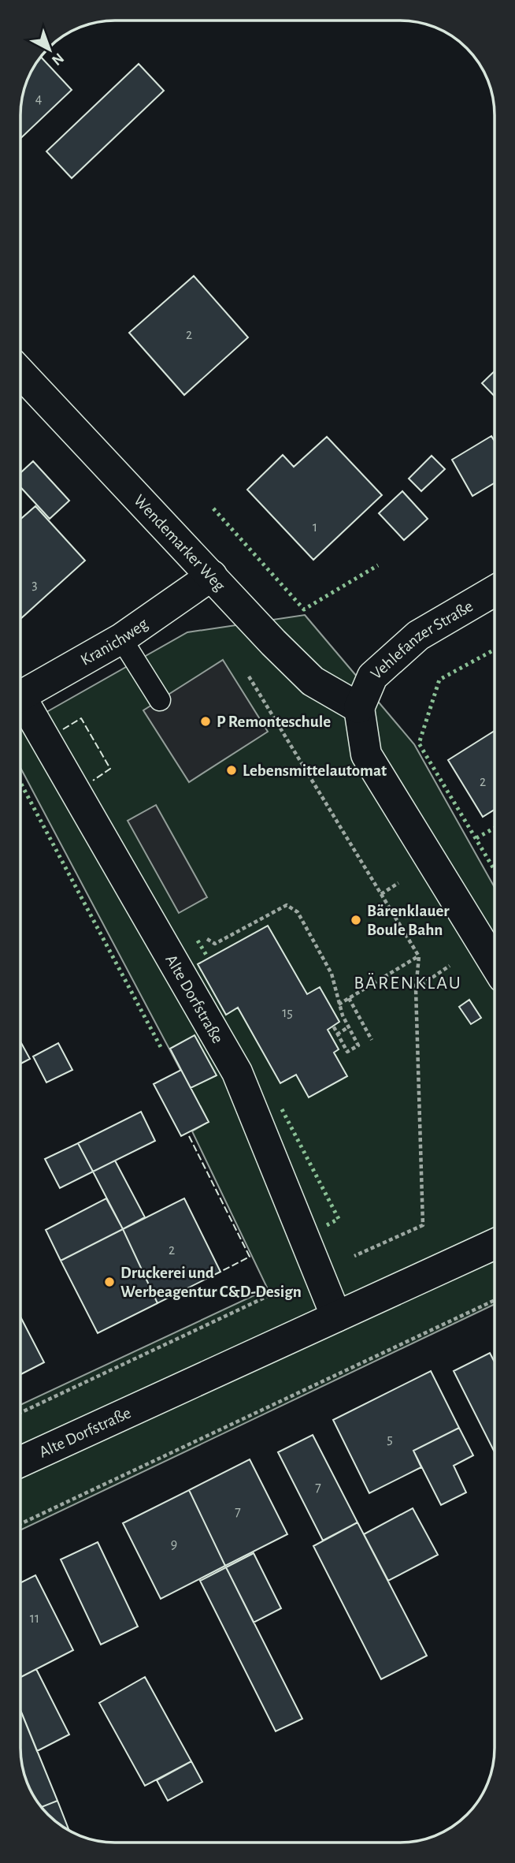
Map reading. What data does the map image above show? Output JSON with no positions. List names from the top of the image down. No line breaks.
{"streets":{"street":["Wendemarker Weg","Kranichweg","Vehlefanzer Straße","Alte Dorfstraße"]},"crossings":[["Wendemarker Weg","Kranichweg"],["Wendemarker Weg","Vehlefanzer Straße"]],"districts":["BÄRENKLAU"],"places":["P Remonteschule","Lebensmittelautomat","Bärenklauer Boule Bahn","Druckerei und Werbeagentur C&D-Design"],"house_numbers":["4","2","1","3","2","15","2","5","7","7","9","11"],"north":"bottom right"}
